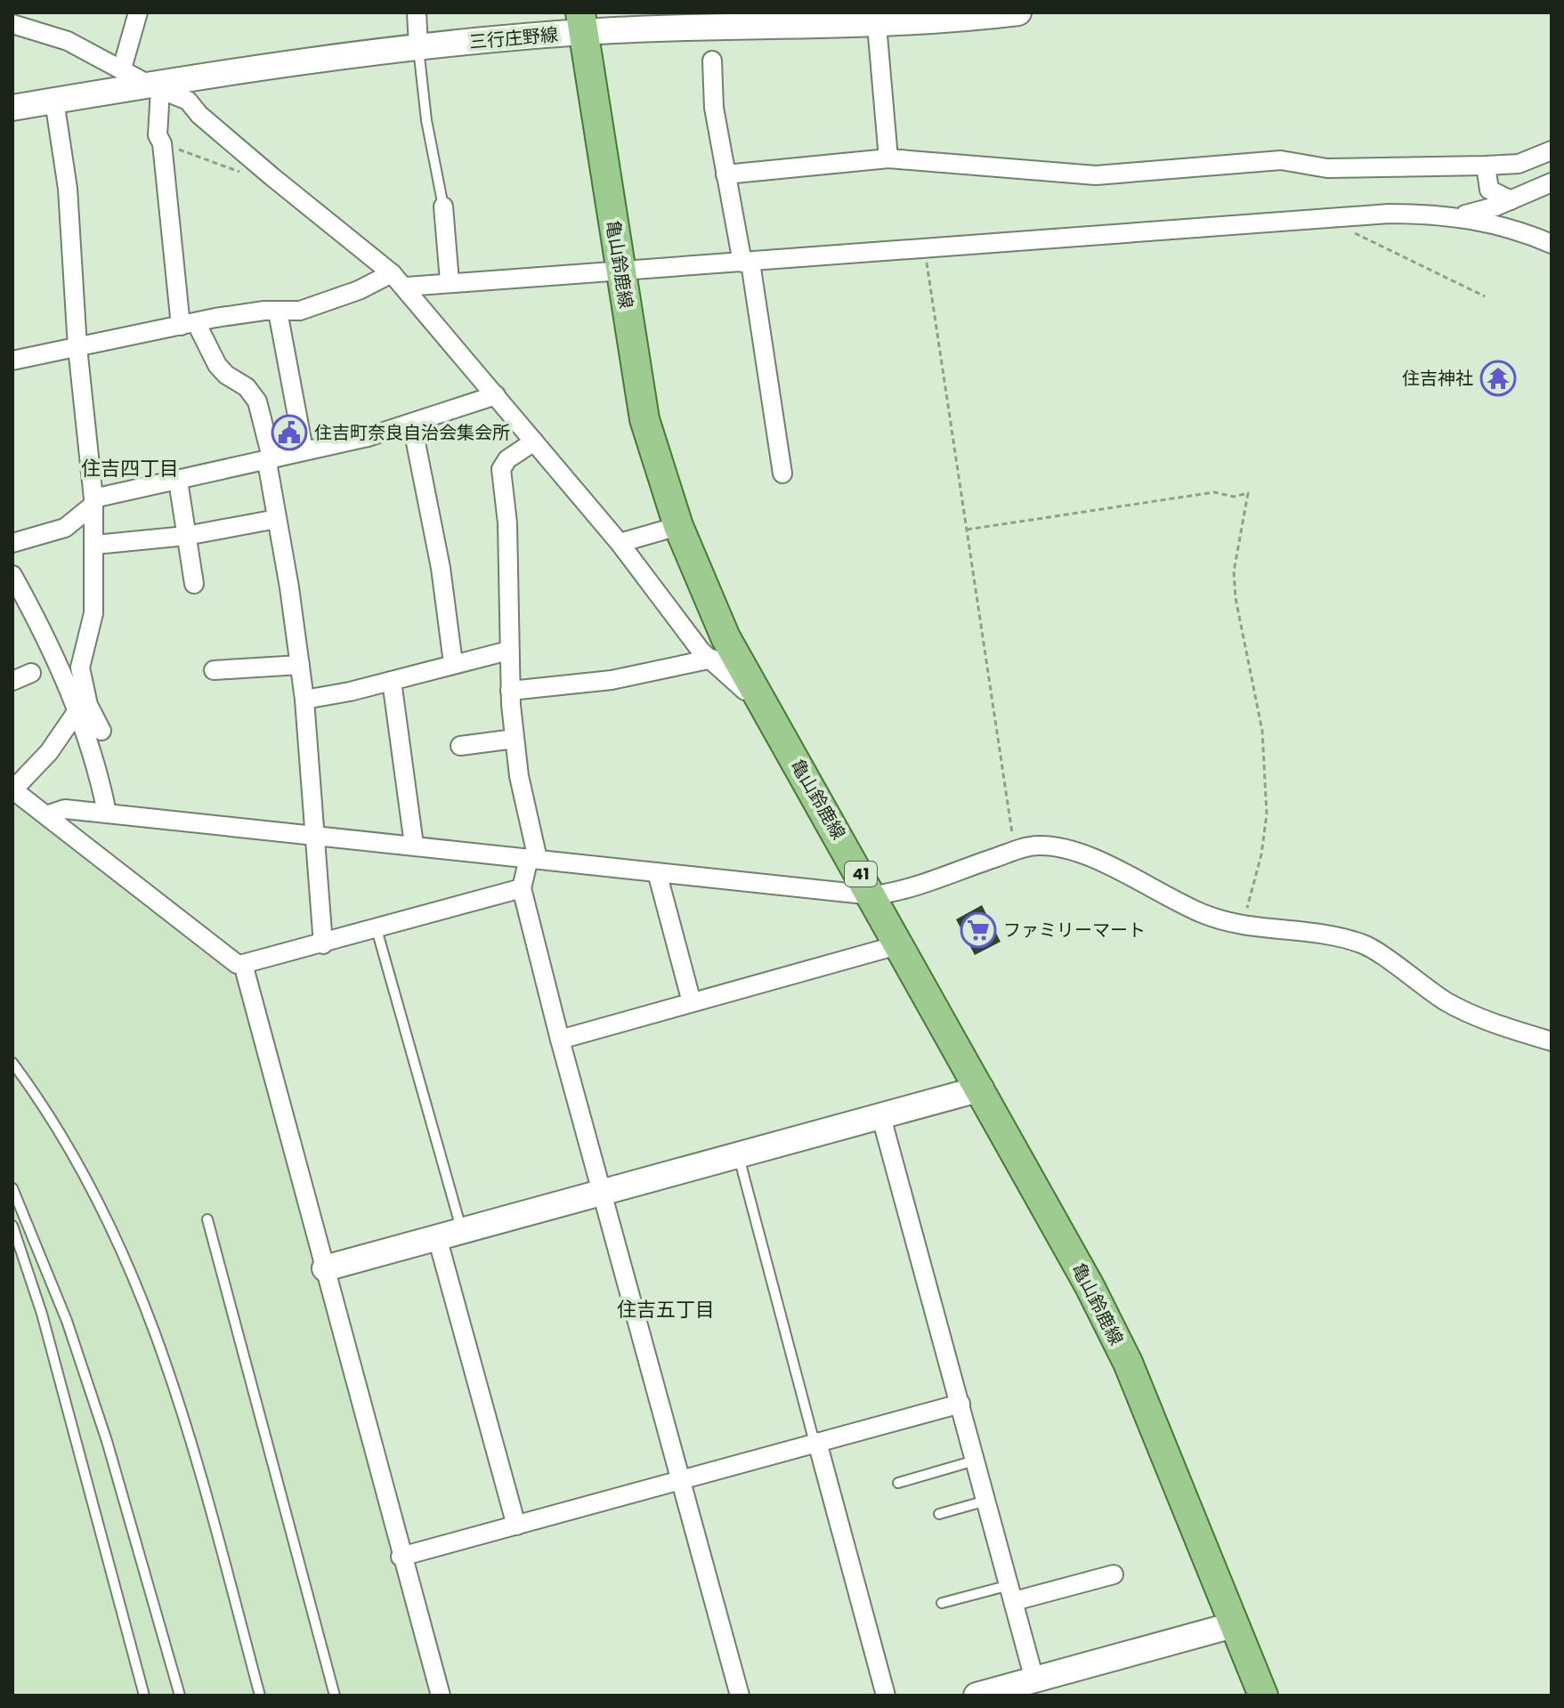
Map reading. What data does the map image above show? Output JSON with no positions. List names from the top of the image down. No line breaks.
{"streets":{"main road":["三行庄野線","亀山鈴鹿線","41"]},"crossings":[["三行庄野線","亀山鈴鹿線"]],"districts":["住吉四丁目","住吉五丁目"],"places":{"temple":["住吉神社"],"public building":["住吉町奈良自治会集会所"],"supermarket":["ファミリーマート"]}}
